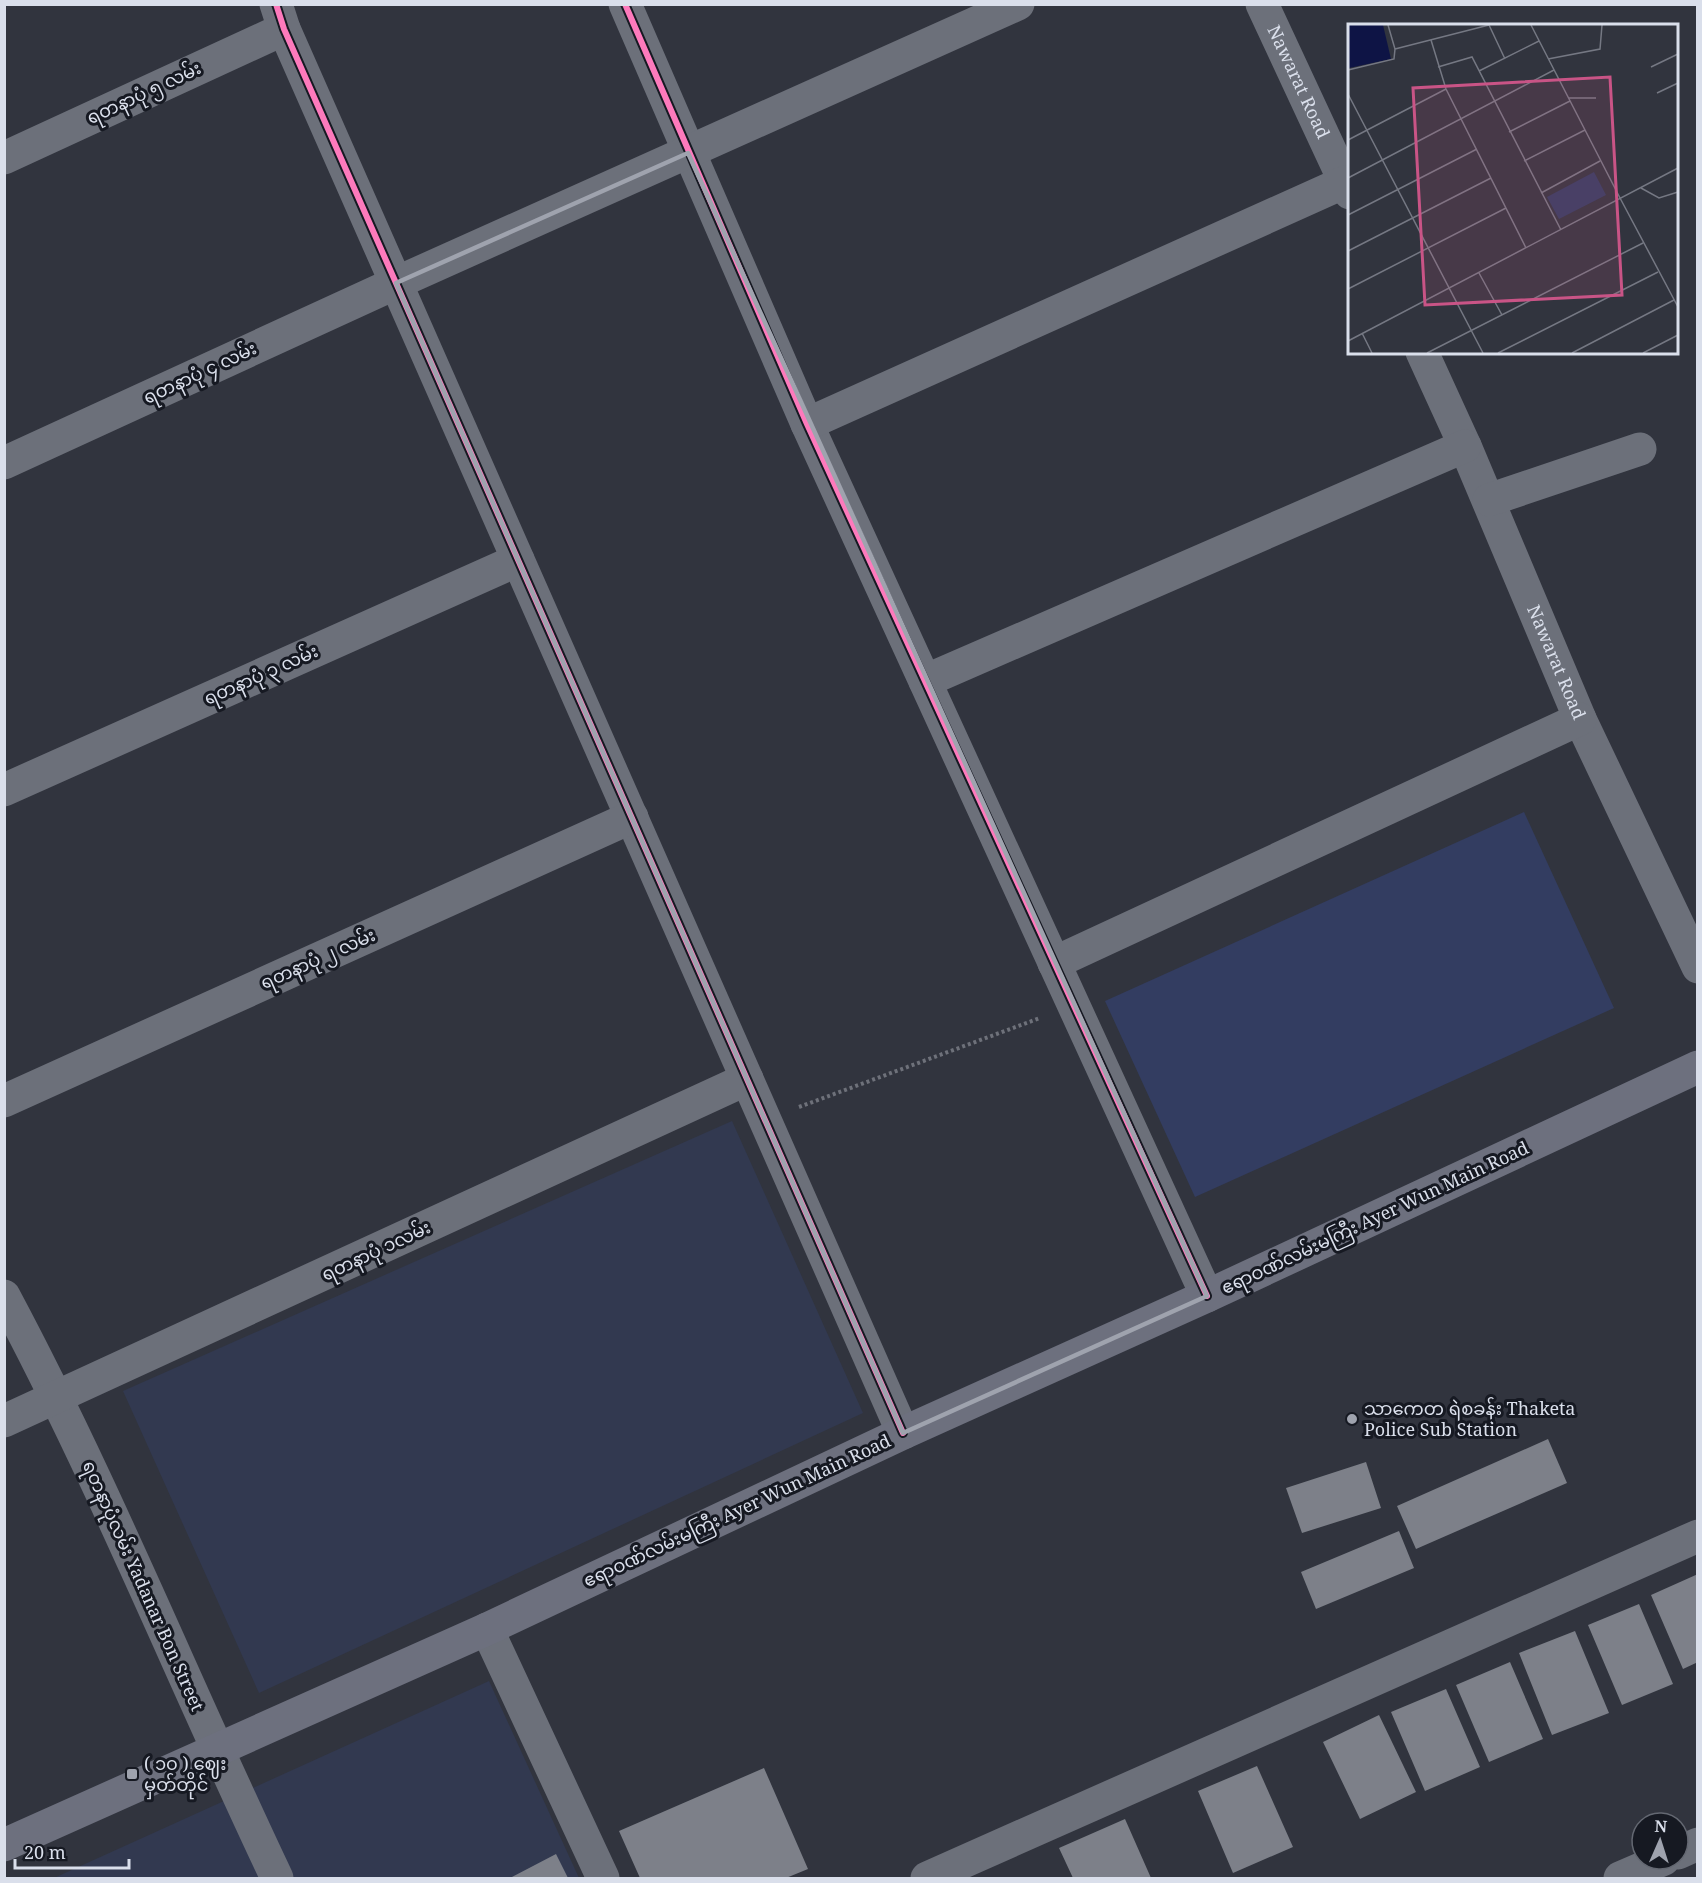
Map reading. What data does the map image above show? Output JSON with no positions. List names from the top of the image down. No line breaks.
{"streets":{"main road":["ဧရာဝဏ်လမ်းမကြီး Ayer Wun Main Road"],"street":["Nawarat Road","ရတနာပုံ ၅ လမ်း","ရတနာပုံ ၄ လမ်း","ရတနာပုံ ၃ လမ်း","ရတနာပုံ ၂ လမ်း","ရတနာပုံ ၁လမ်း","ရတနာပုံလမ်း Yadanar Bon Street"]},"crossings":[["ဧရာဝဏ်လမ်းမကြီး Ayer Wun Main Road","ရတနာပုံလမ်း Yadanar Bon Street"],["ရတနာပုံ ၁လမ်း","ရတနာပုံလမ်း Yadanar Bon Street"]],"places":{"other":["သာကေတ ရဲစခန်း Thaketa Police Sub Station"],"transit":["( ၁၀ ) ဈေး မှတ်တိုင်"]},"scale_bar":"20 m","north":"top"}
